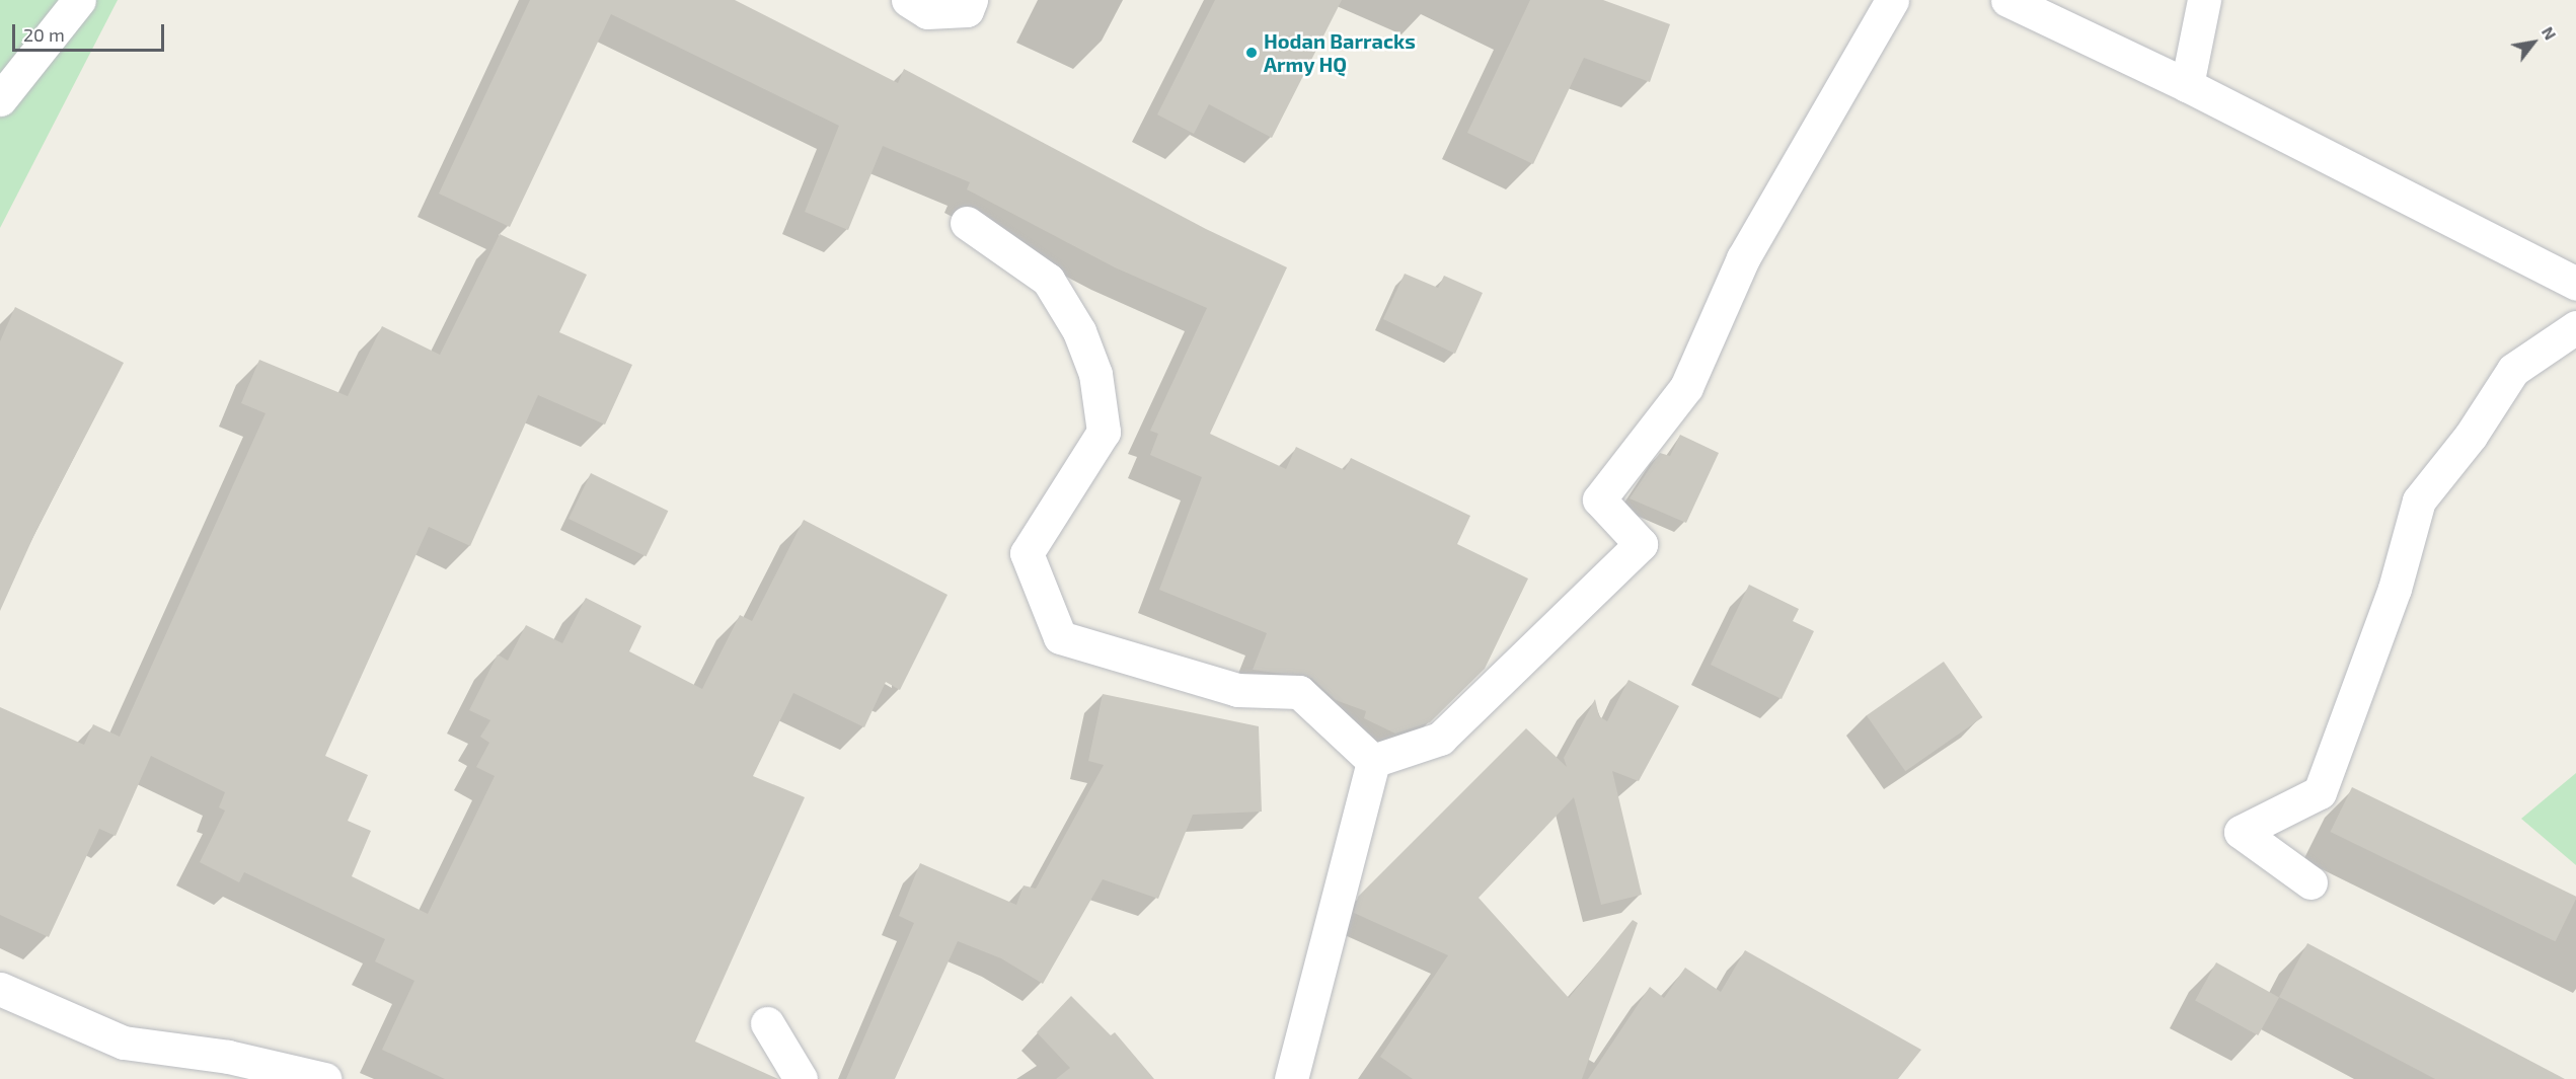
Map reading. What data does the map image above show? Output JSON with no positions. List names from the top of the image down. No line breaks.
{"places":["Hodan Barracks Army HQ"],"scale_bar":"20 m","north":"top right"}
